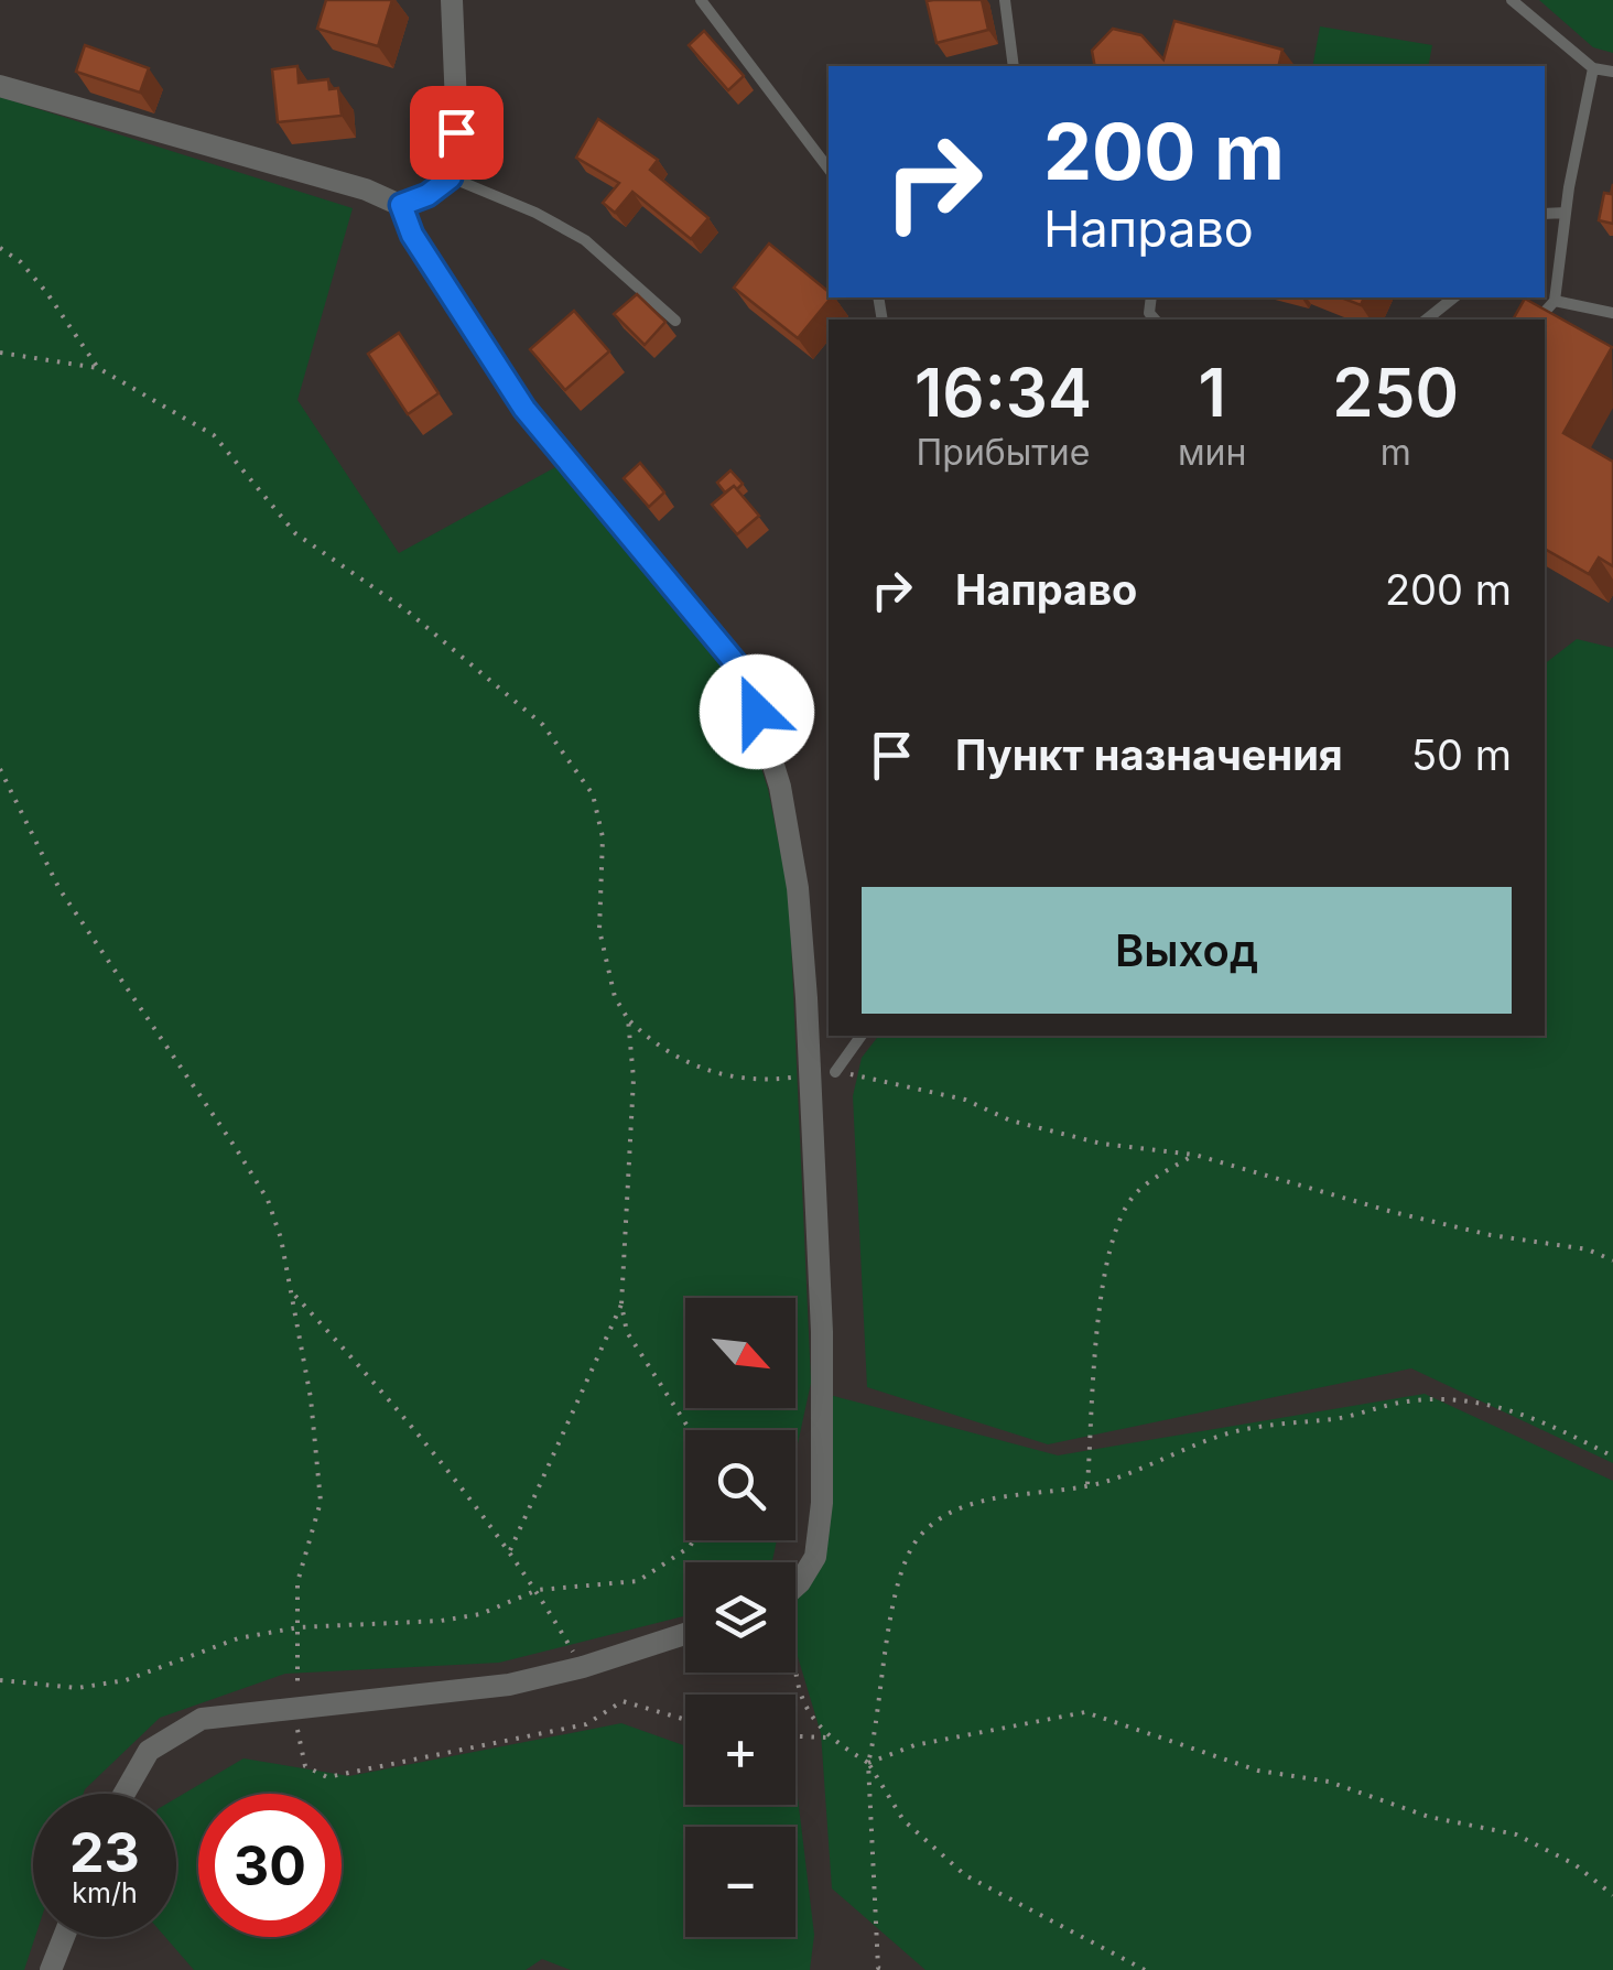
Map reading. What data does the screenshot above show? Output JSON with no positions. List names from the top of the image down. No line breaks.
{"north":"bottom right","page":{"turn":["200 m","Направо"],"eta":["16:34","Прибытие","1","мин","250","m"],"list":[{"name":"Направо","value":"200 m"},{"name":"Пункт назначения","value":"50 m"}],"buttons":"Выход","map_buttons":["+","−"],"speed":"23 km/h","limit":"30"}}
